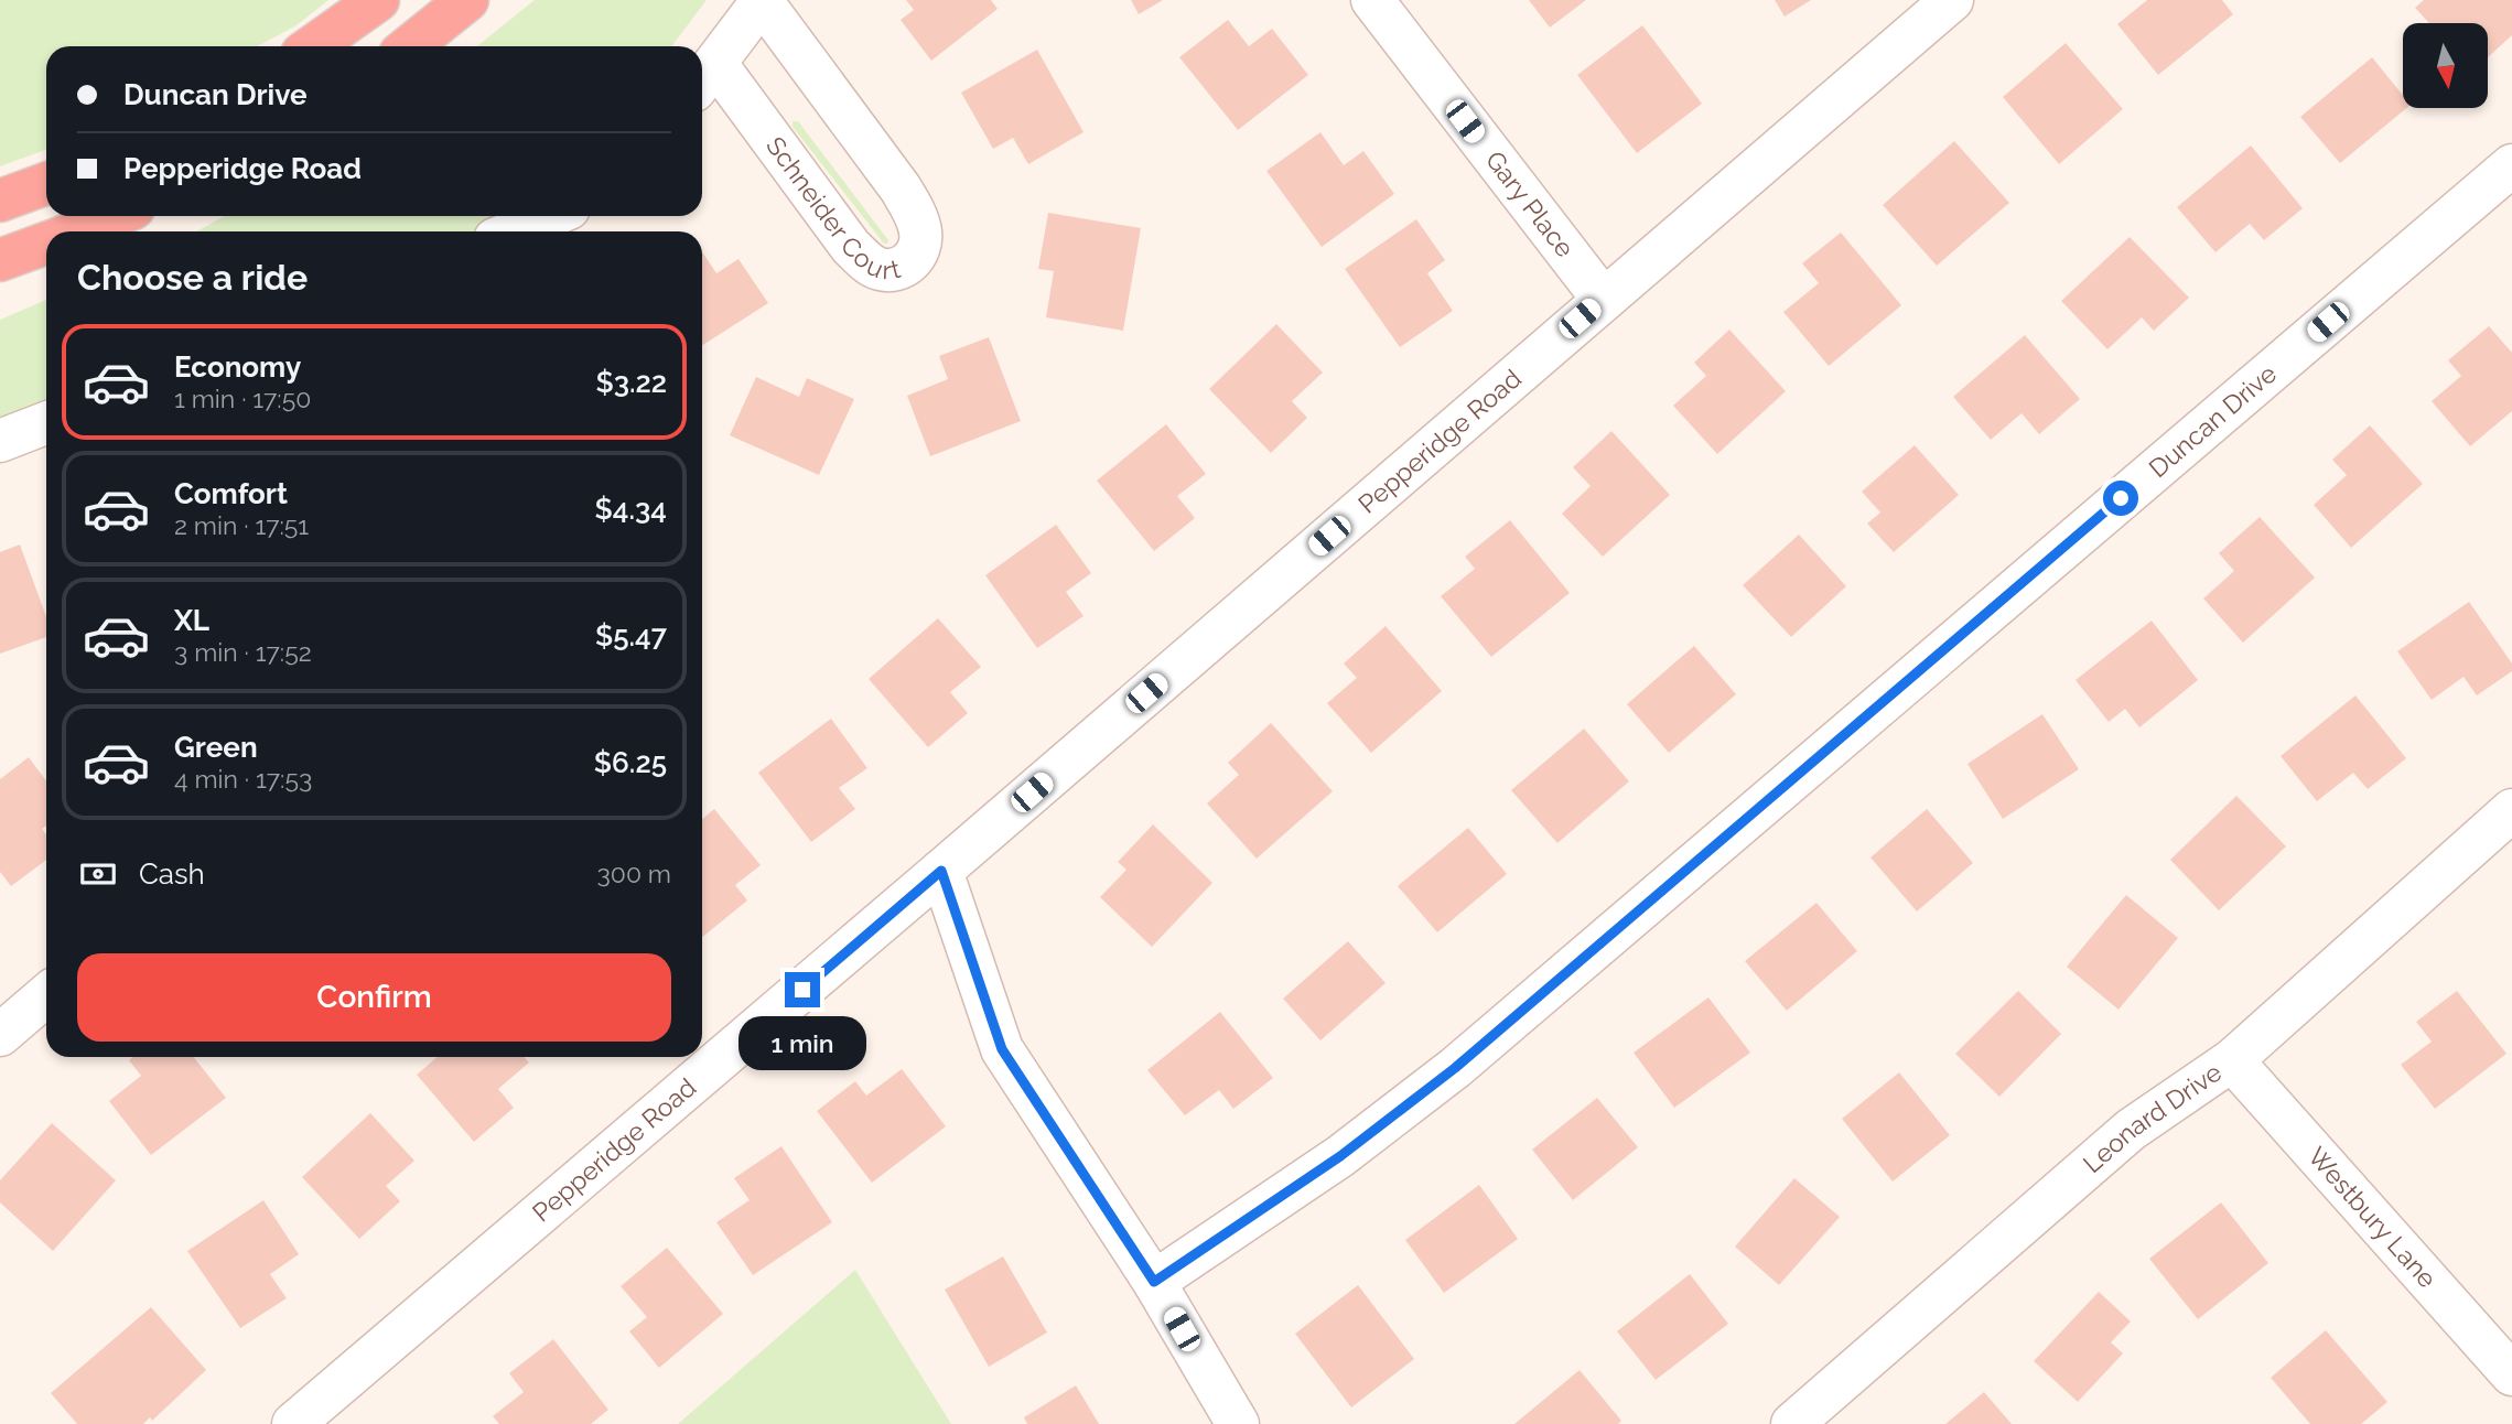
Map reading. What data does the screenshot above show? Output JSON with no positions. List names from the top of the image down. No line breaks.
{"streets":{"street":["Schneider Court","Gary Place","Duncan Drive","Pepperidge Road","Leonard Drive","Westbury Lane"]},"crossings":[["Gary Place","Pepperidge Road"],["Leonard Drive","Westbury Lane"]],"north":"bottom","page":{"banner":["Duncan Drive","Pepperidge Road"],"heading":"Choose a ride","list":[{"name":"Economy","note":"1 min · 17:50","value":"$3.22"},{"name":"Comfort","note":"2 min · 17:51","value":"$4.34"},{"name":"XL","note":"3 min · 17:52","value":"$5.47"},{"name":"Green","note":"4 min · 17:53","value":"$6.25"}],"pay":["Cash","300 m"],"buttons":"Confirm","bubble":"1 min"}}
